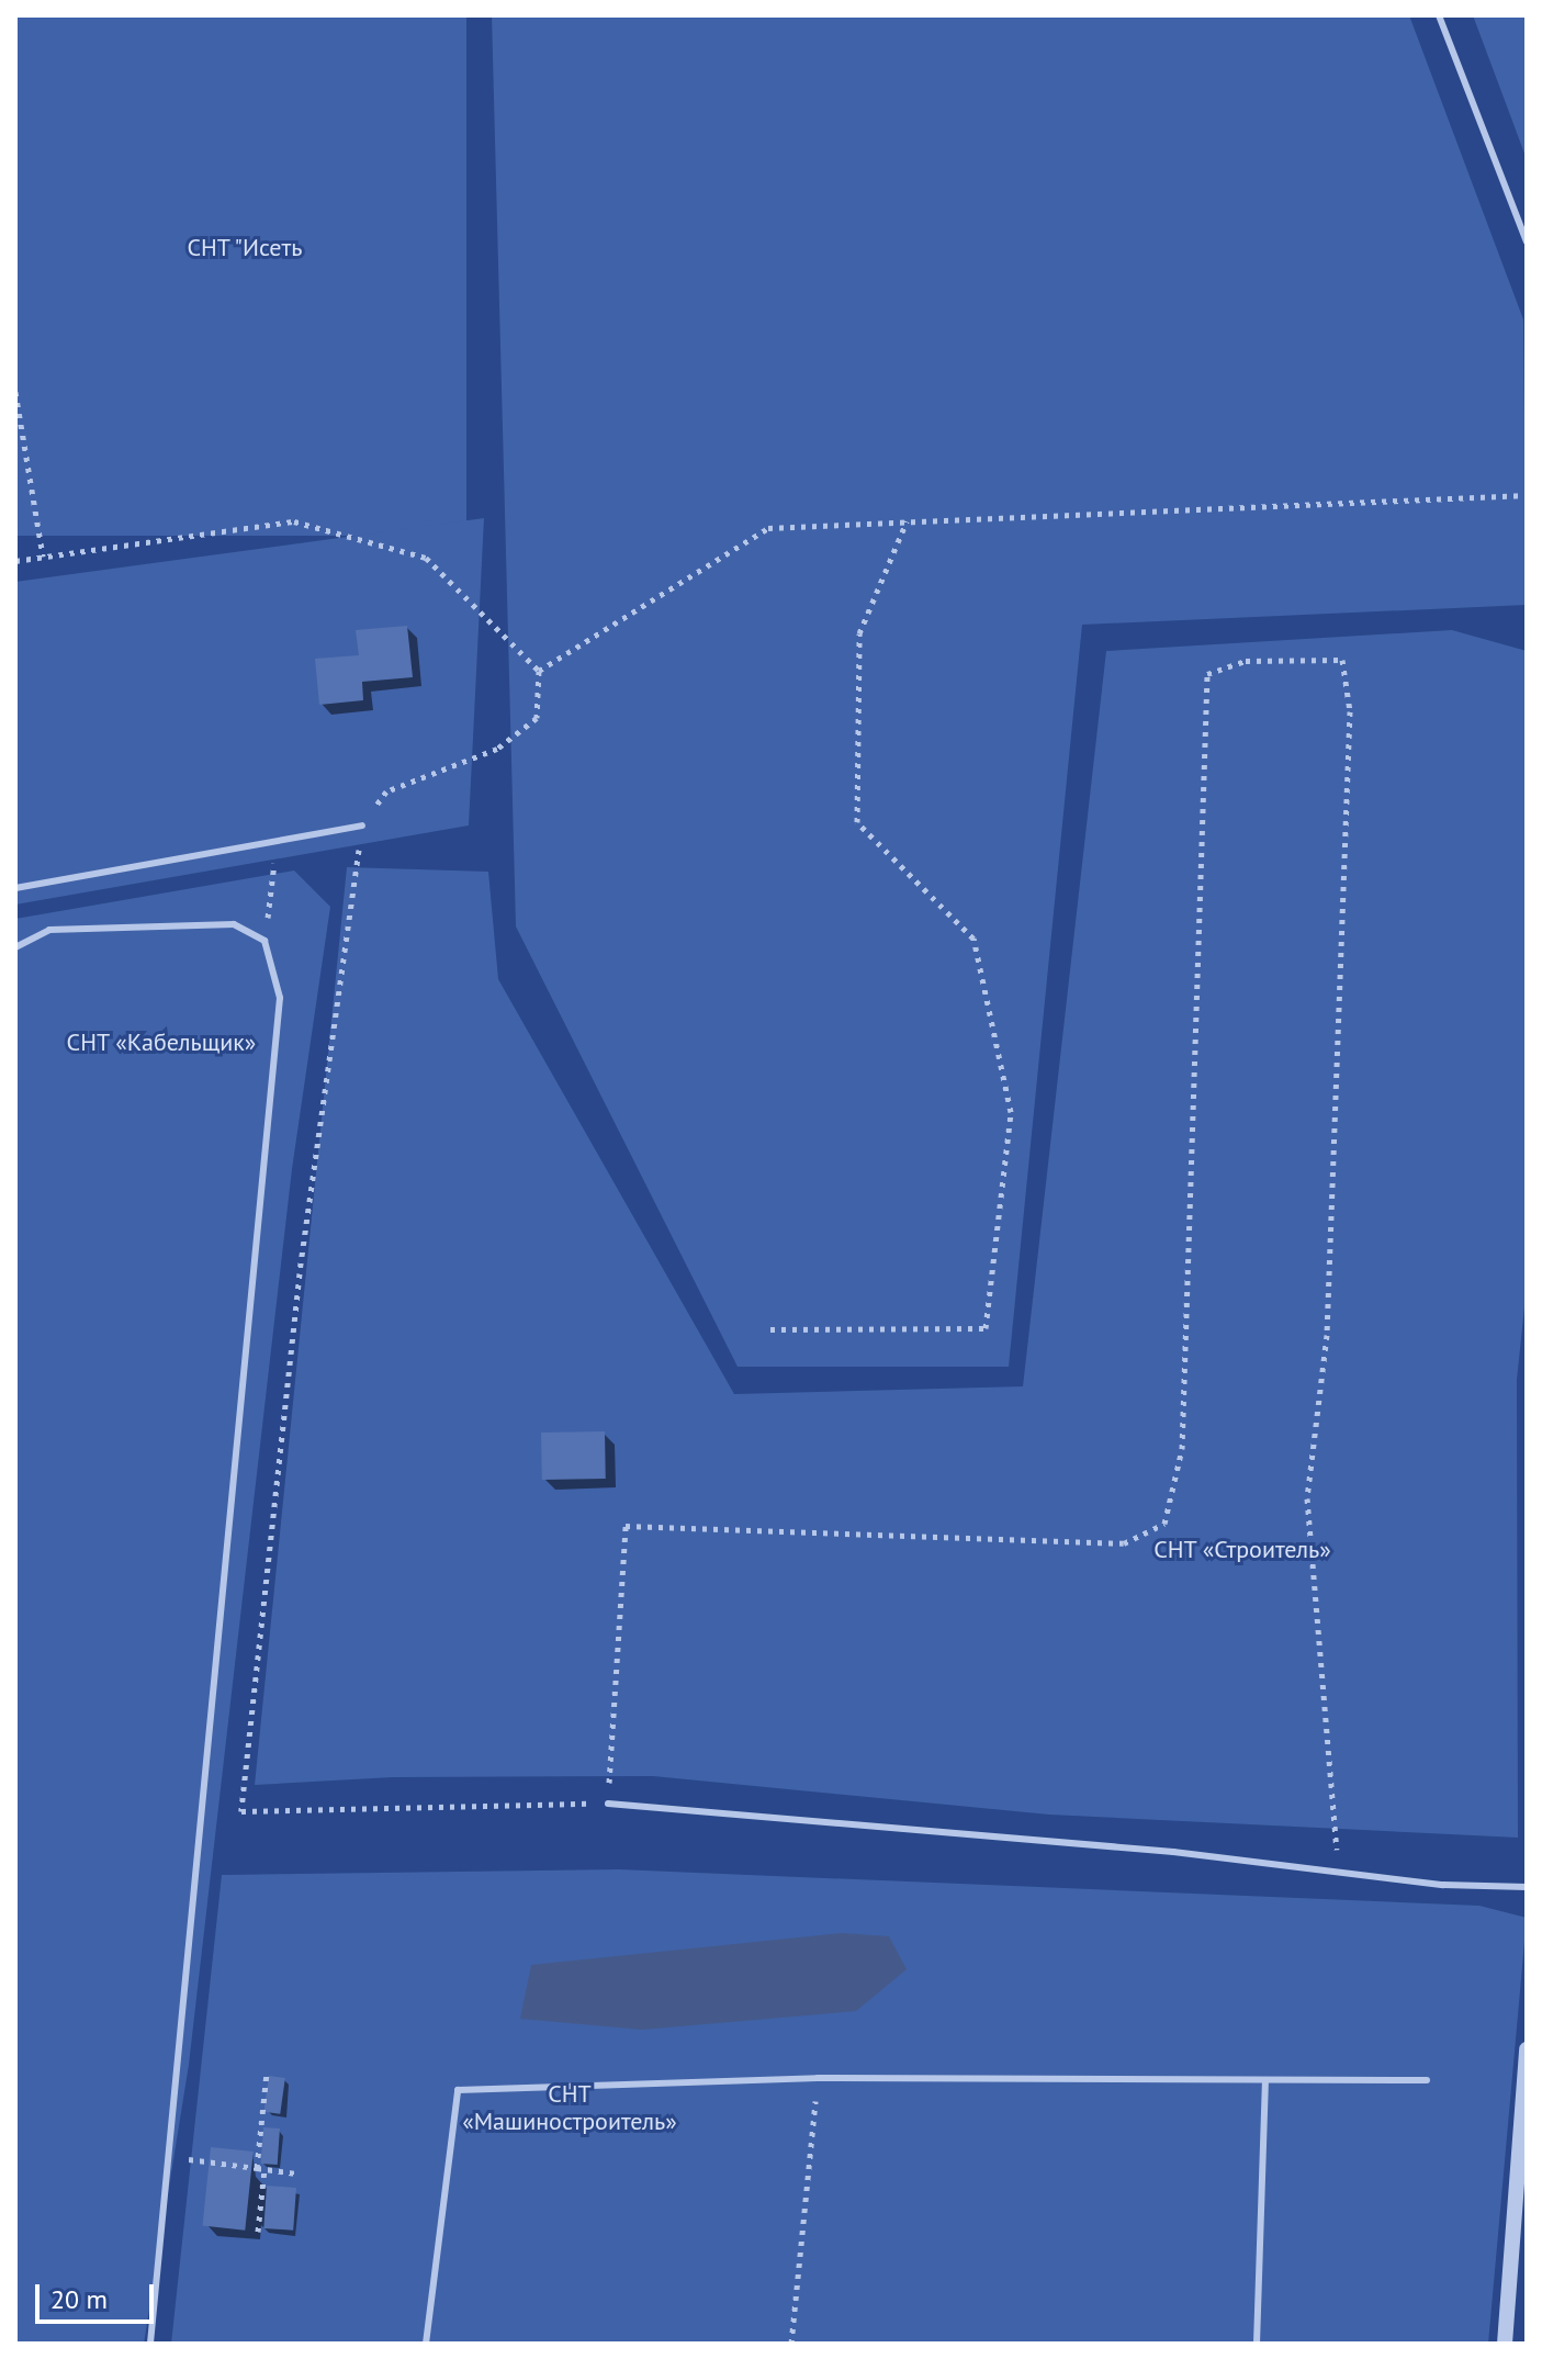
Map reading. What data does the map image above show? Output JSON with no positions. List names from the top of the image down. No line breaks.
{"parks":["СНТ \"Исеть","СНТ «Кабельщик»","СНТ «Строитель»","СНТ «Машиностроитель»"],"scale_bar":"20 m"}
